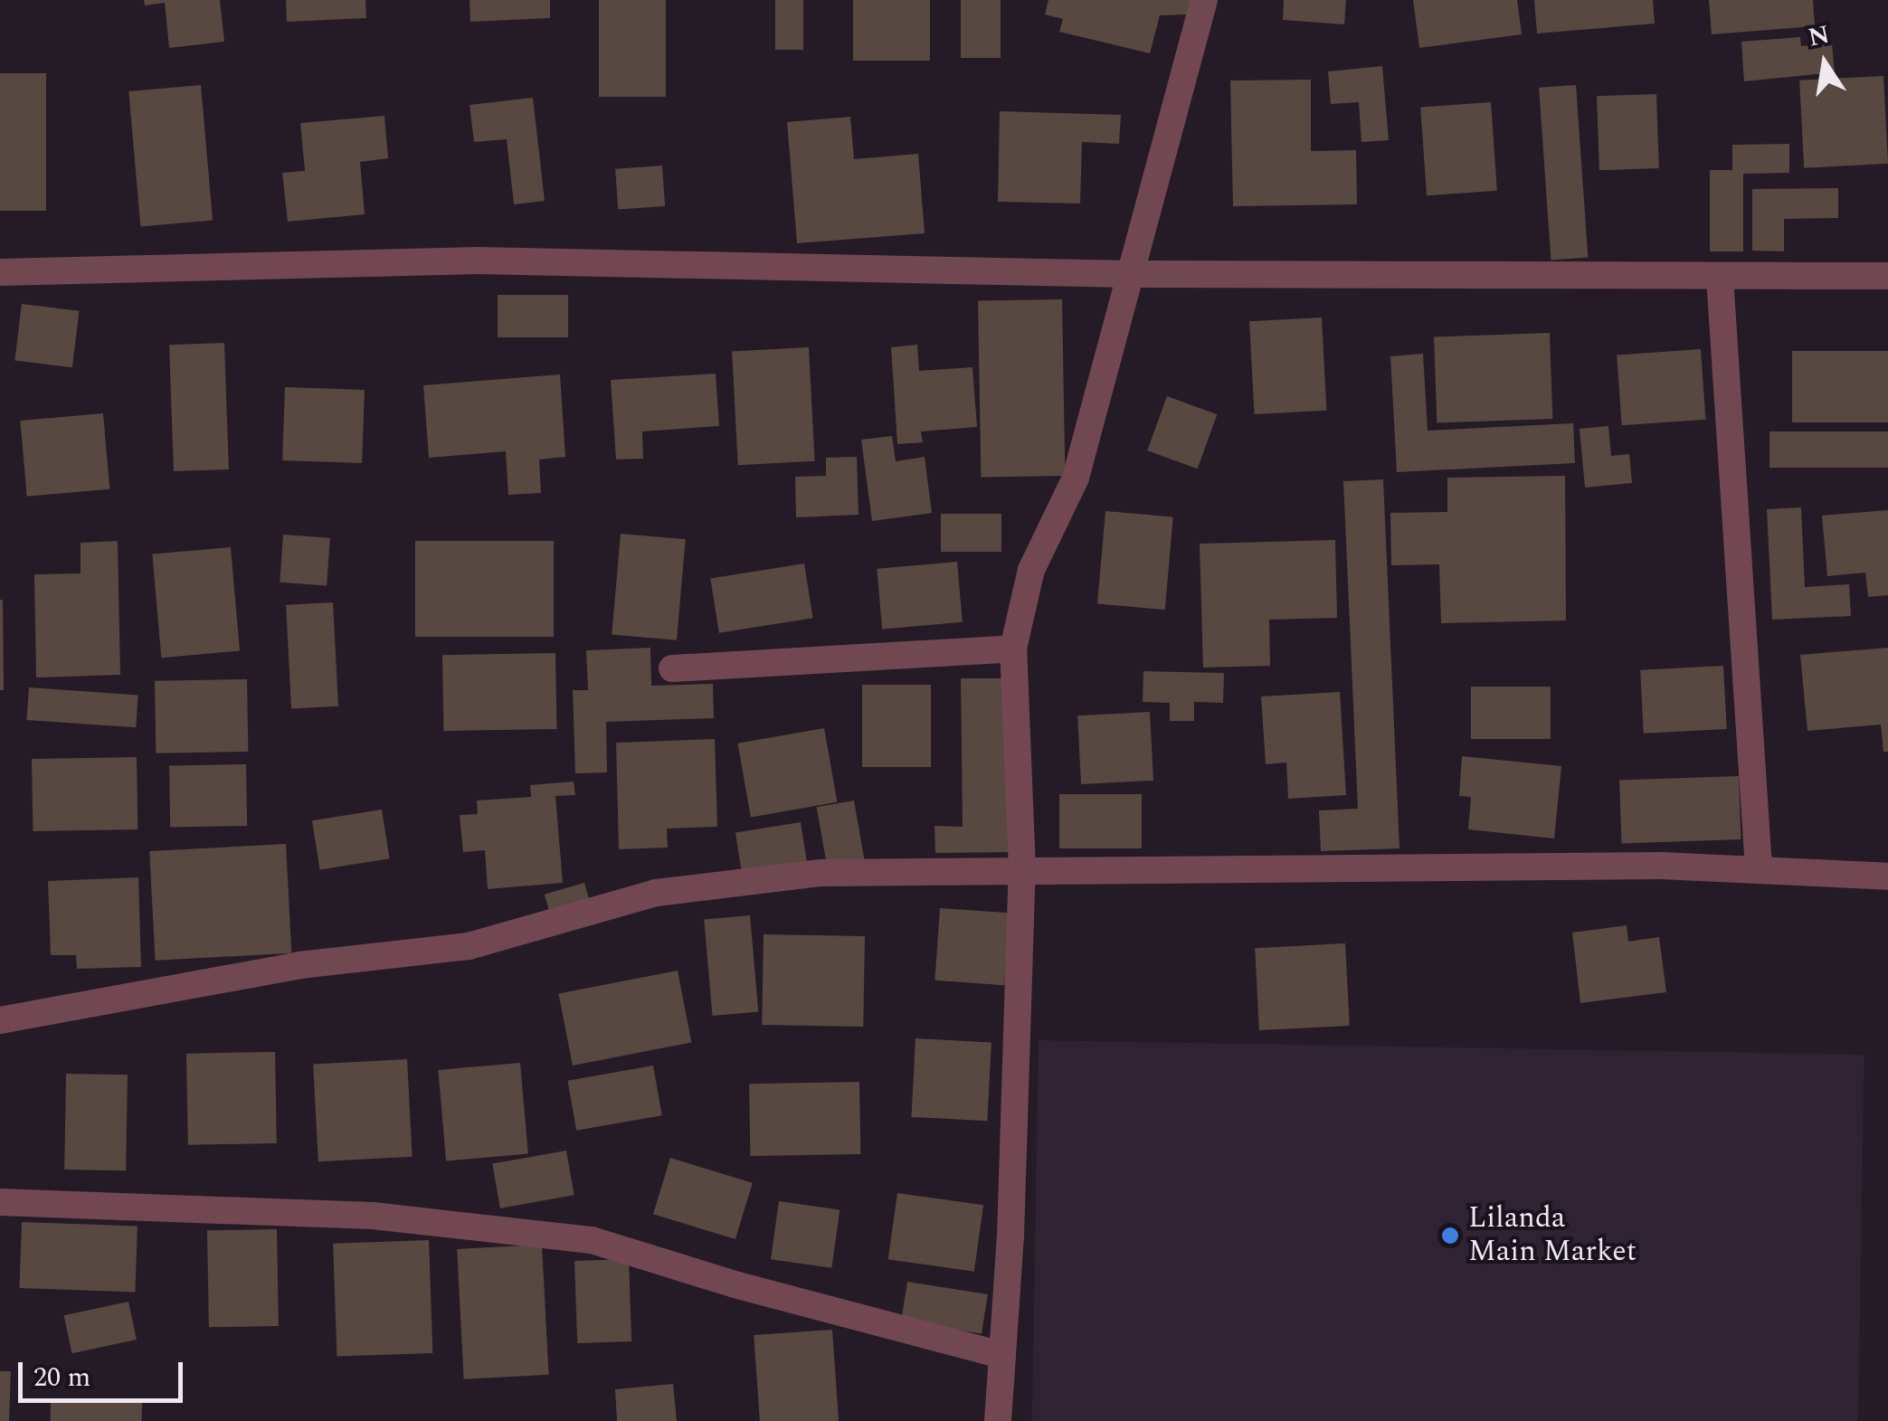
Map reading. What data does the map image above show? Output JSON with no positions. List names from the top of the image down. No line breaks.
{"places":["Lilanda Main Market"],"scale_bar":"20 m","north":"top"}
